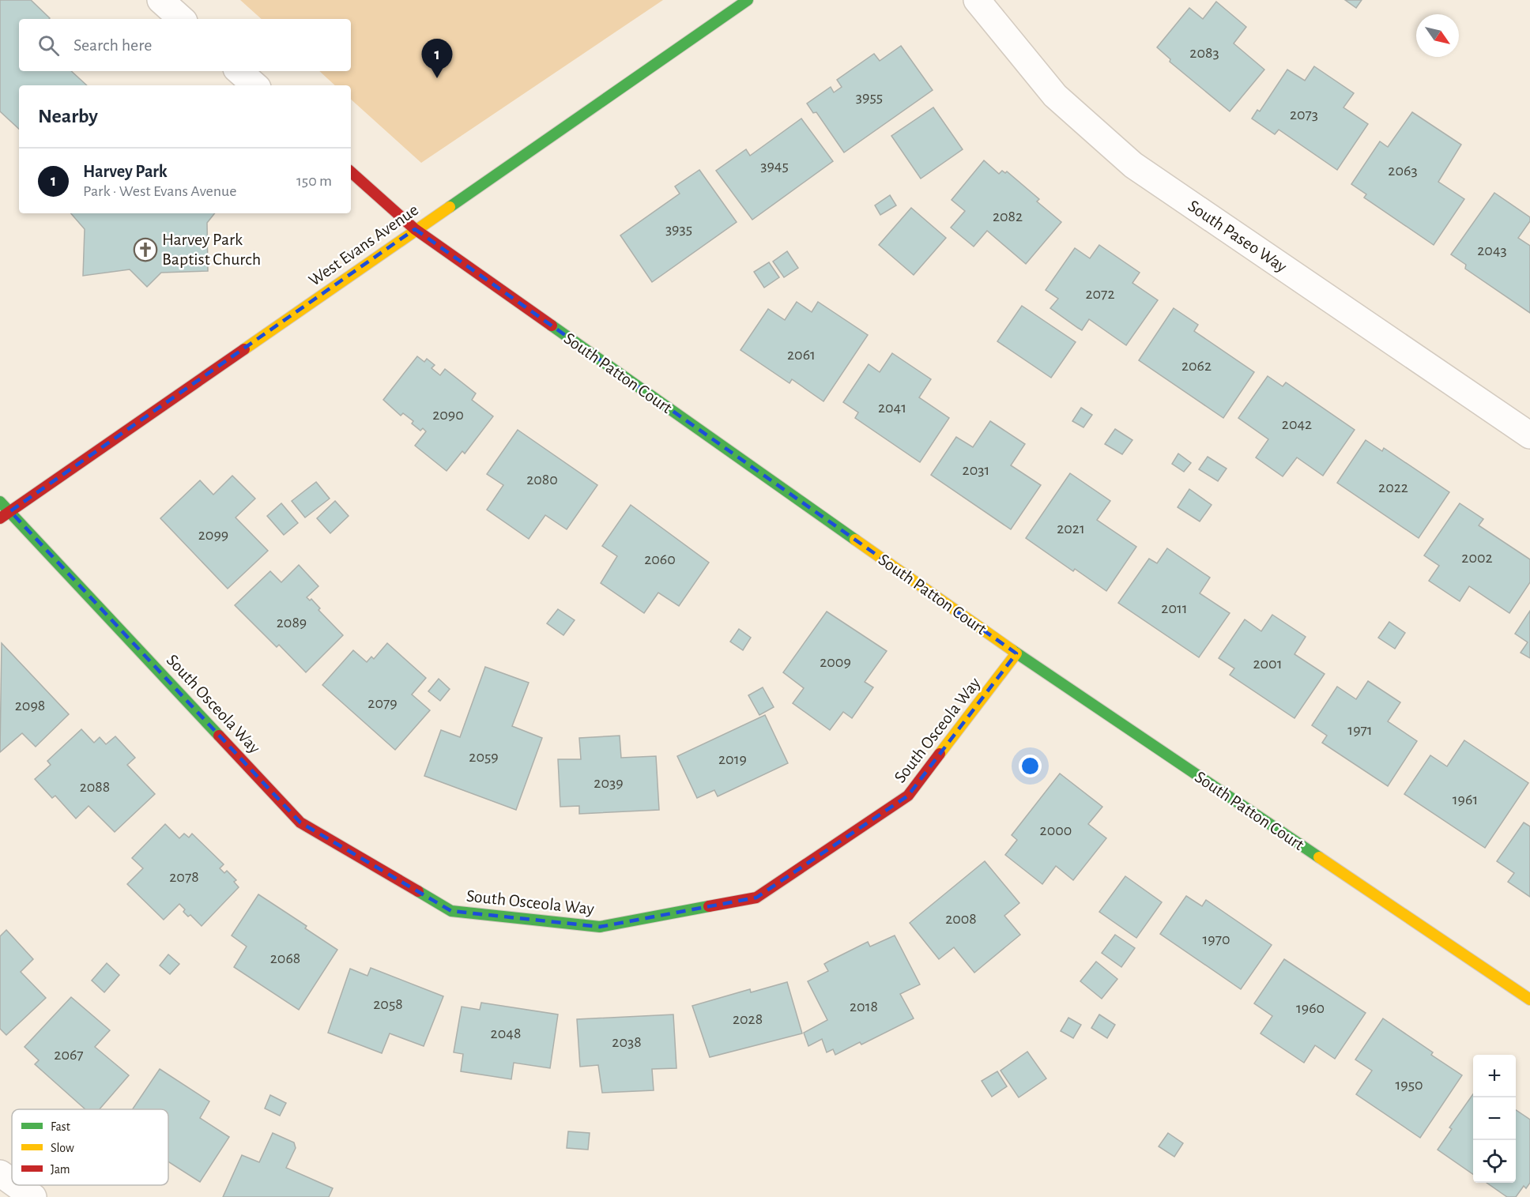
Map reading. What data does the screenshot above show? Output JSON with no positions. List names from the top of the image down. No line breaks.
{"streets":{"street":["South Paseo Way","West Evans Avenue","South Patton Court","South Osceola Way"]},"crossings":[["West Evans Avenue","South Patton Court"],["West Evans Avenue","South Osceola Way"],["South Patton Court","South Osceola Way"]],"places":{"church":["Harvey Park Baptist Church"]},"house_numbers":["2083","3955","2073","3945","2063","2082","3935","2043","2072","2061","2062","2041","2090","2042","2031","2080","2022","2021","2099","2002","2060","2011","2089","2009","2001","2079","2098","1971","2059","2019","2039","2088","1961","2000","2078","2008","1970","2068","2058","2018","1960","2028","2048","2038","2067","1950"],"legend":["Fast","Slow","Jam"],"north":"bottom right","page":{"search":"Search here","pins":"1","heading":"Nearby","list":[{"mark":"1","name":"Harvey Park","note":"Park · West Evans Avenue","value":"150 m"}],"map_buttons":["+","−"]}}
